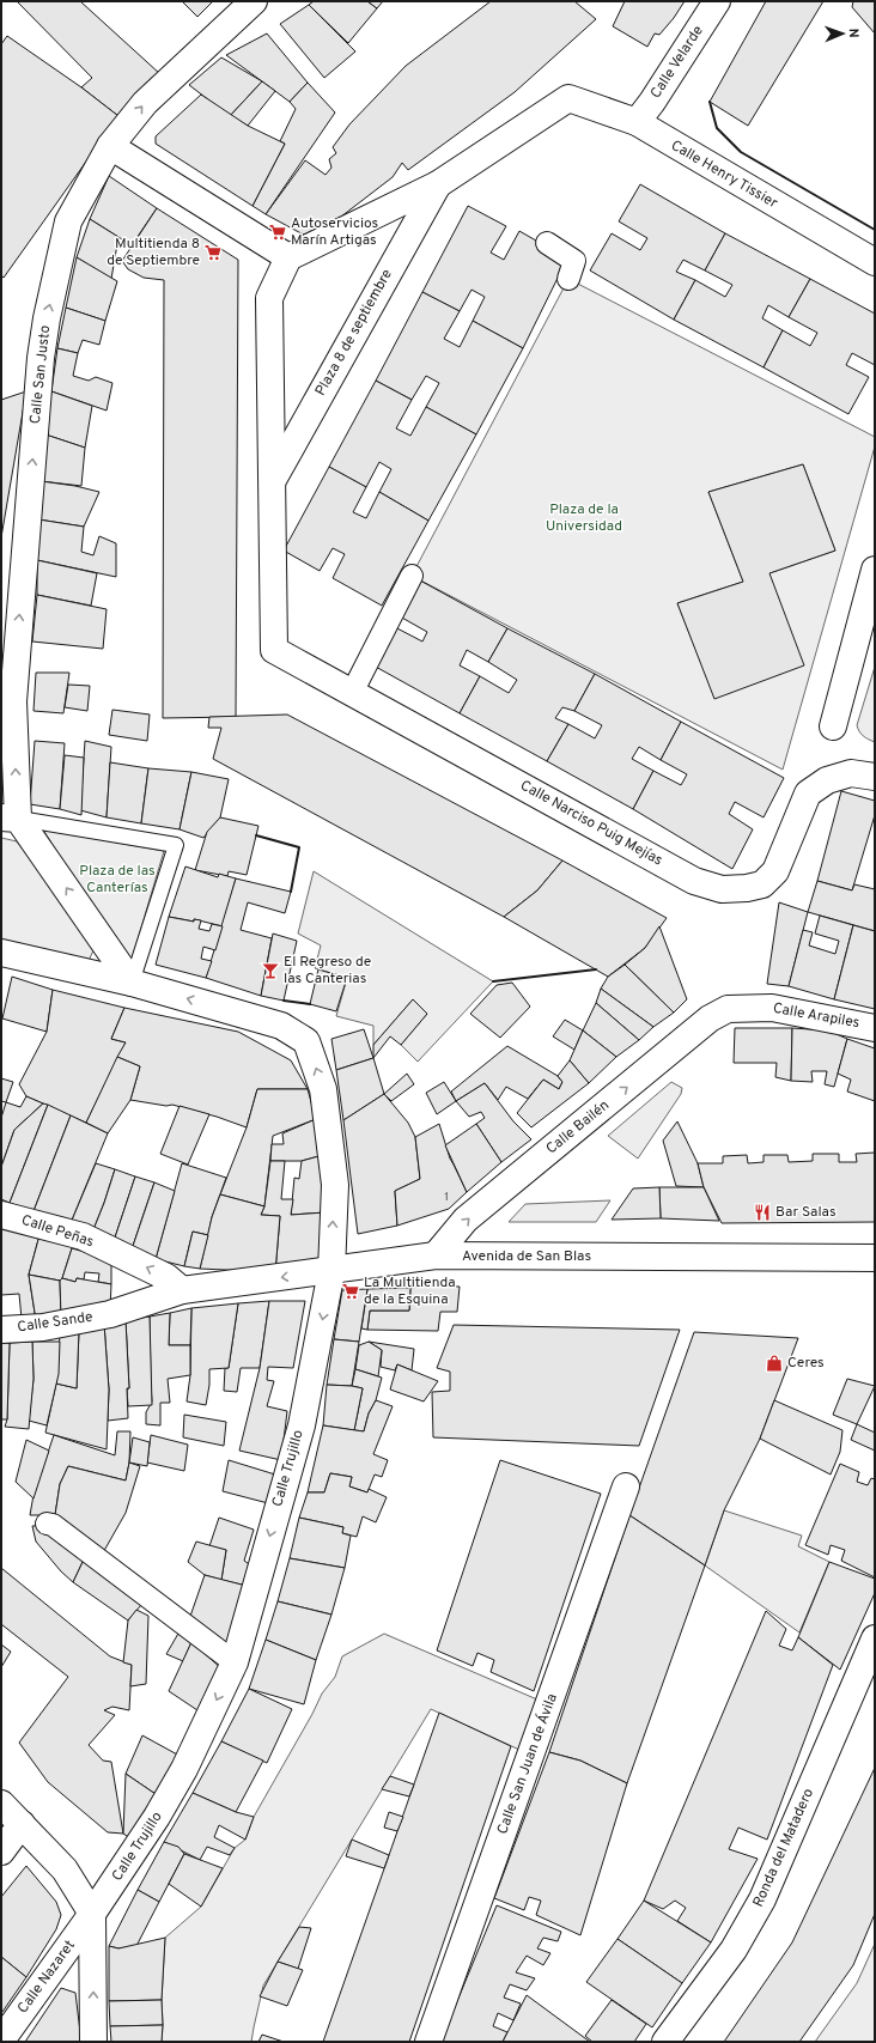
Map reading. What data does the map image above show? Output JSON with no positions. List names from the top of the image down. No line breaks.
{"streets":{"street":["Calle Velarde","Calle Henry Tissier","Plaza 8 de septiembre","Calle San Justo","Calle Narciso Puig Mejías","Calle Arapiles","Calle Bailén","Calle Peñas","Avenida de San Blas","Calle Sande","Calle Trujillo","Calle San Juan de Ávila","Ronda del Matadero","Calle Nazaret"]},"crossings":[["Calle Velarde","Calle Henry Tissier"],["Calle Henry Tissier","Plaza 8 de septiembre"],["Plaza 8 de septiembre","Calle Narciso Puig Mejías"],["Calle Arapiles","Calle Bailén"],["Calle Bailén","Avenida de San Blas"],["Calle Peñas","Avenida de San Blas"],["Avenida de San Blas","Calle Sande"],["Avenida de San Blas","Calle Trujillo"],["Calle Trujillo","Calle Nazaret"]],"one_way":["Calle San Justo","Calle Bailén","Calle Peñas","Calle Trujillo"],"parks":["Plaza de la Universidad","Plaza de las Canterías"],"places":{"supermarket":["Autoservicios Marín Artigas","Multitienda 8 de Septiembre","La Multitienda de la Esquina"],"bar":["El Regreso de las Canterias"],"restaurant":["Bar Salas"],"shop":["Ceres"]},"house_numbers":["1"],"north":"right"}
